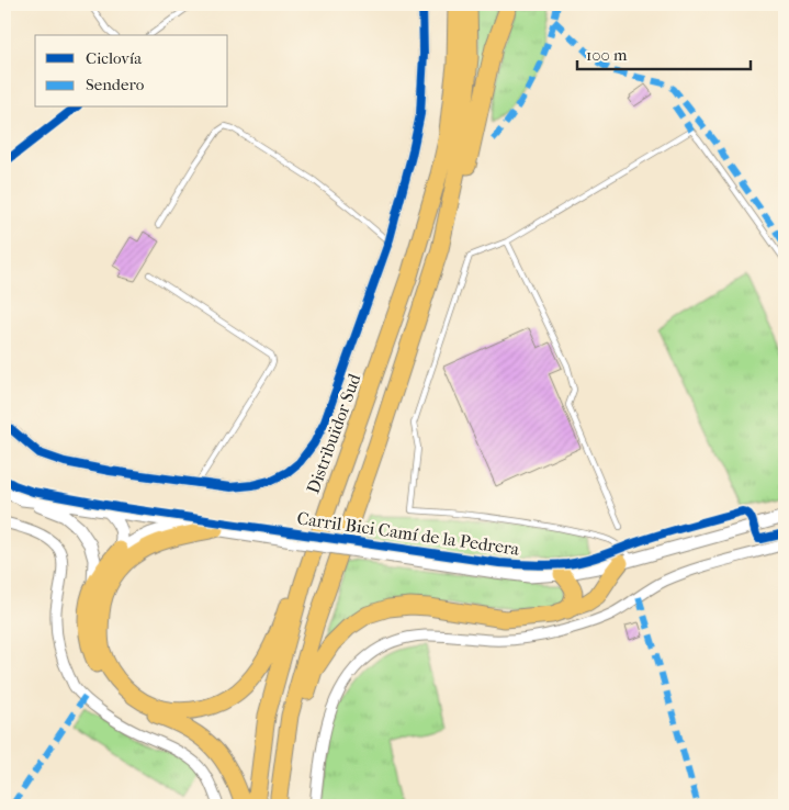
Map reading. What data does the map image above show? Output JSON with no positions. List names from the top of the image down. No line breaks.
{"streets":{"highway":["Distribuïdor Sud"],"cycle path":["Carril Bici Camí de la Pedrera"]},"legend":["Ciclovía","Sendero"],"scale_bar":"100 m"}
